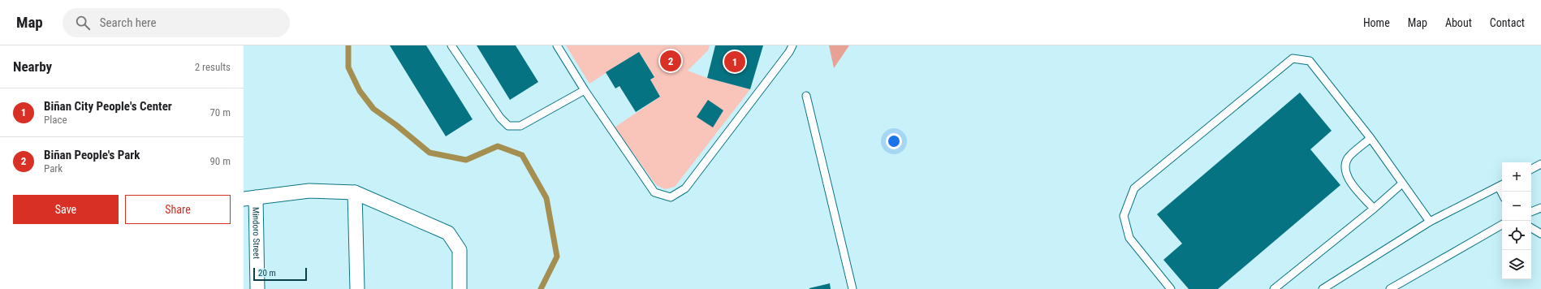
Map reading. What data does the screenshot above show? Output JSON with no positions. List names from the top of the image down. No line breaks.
{"streets":{"street":["Mindoro Street"]},"scale_bar":"20 m","page":{"header":"Map","search":"Search here","nav":["Home","Map","About","Contact"],"heading":["Nearby","2 results"],"pins":["2","1"],"list":[{"mark":"1","name":"Biñan City People's Center","note":"Place","value":"70 m"},{"mark":"2","name":"Biñan People's Park","note":"Park","value":"90 m"}],"map_buttons":["+","−"],"buttons":["Save","Share"],"scale":"20 m"}}
